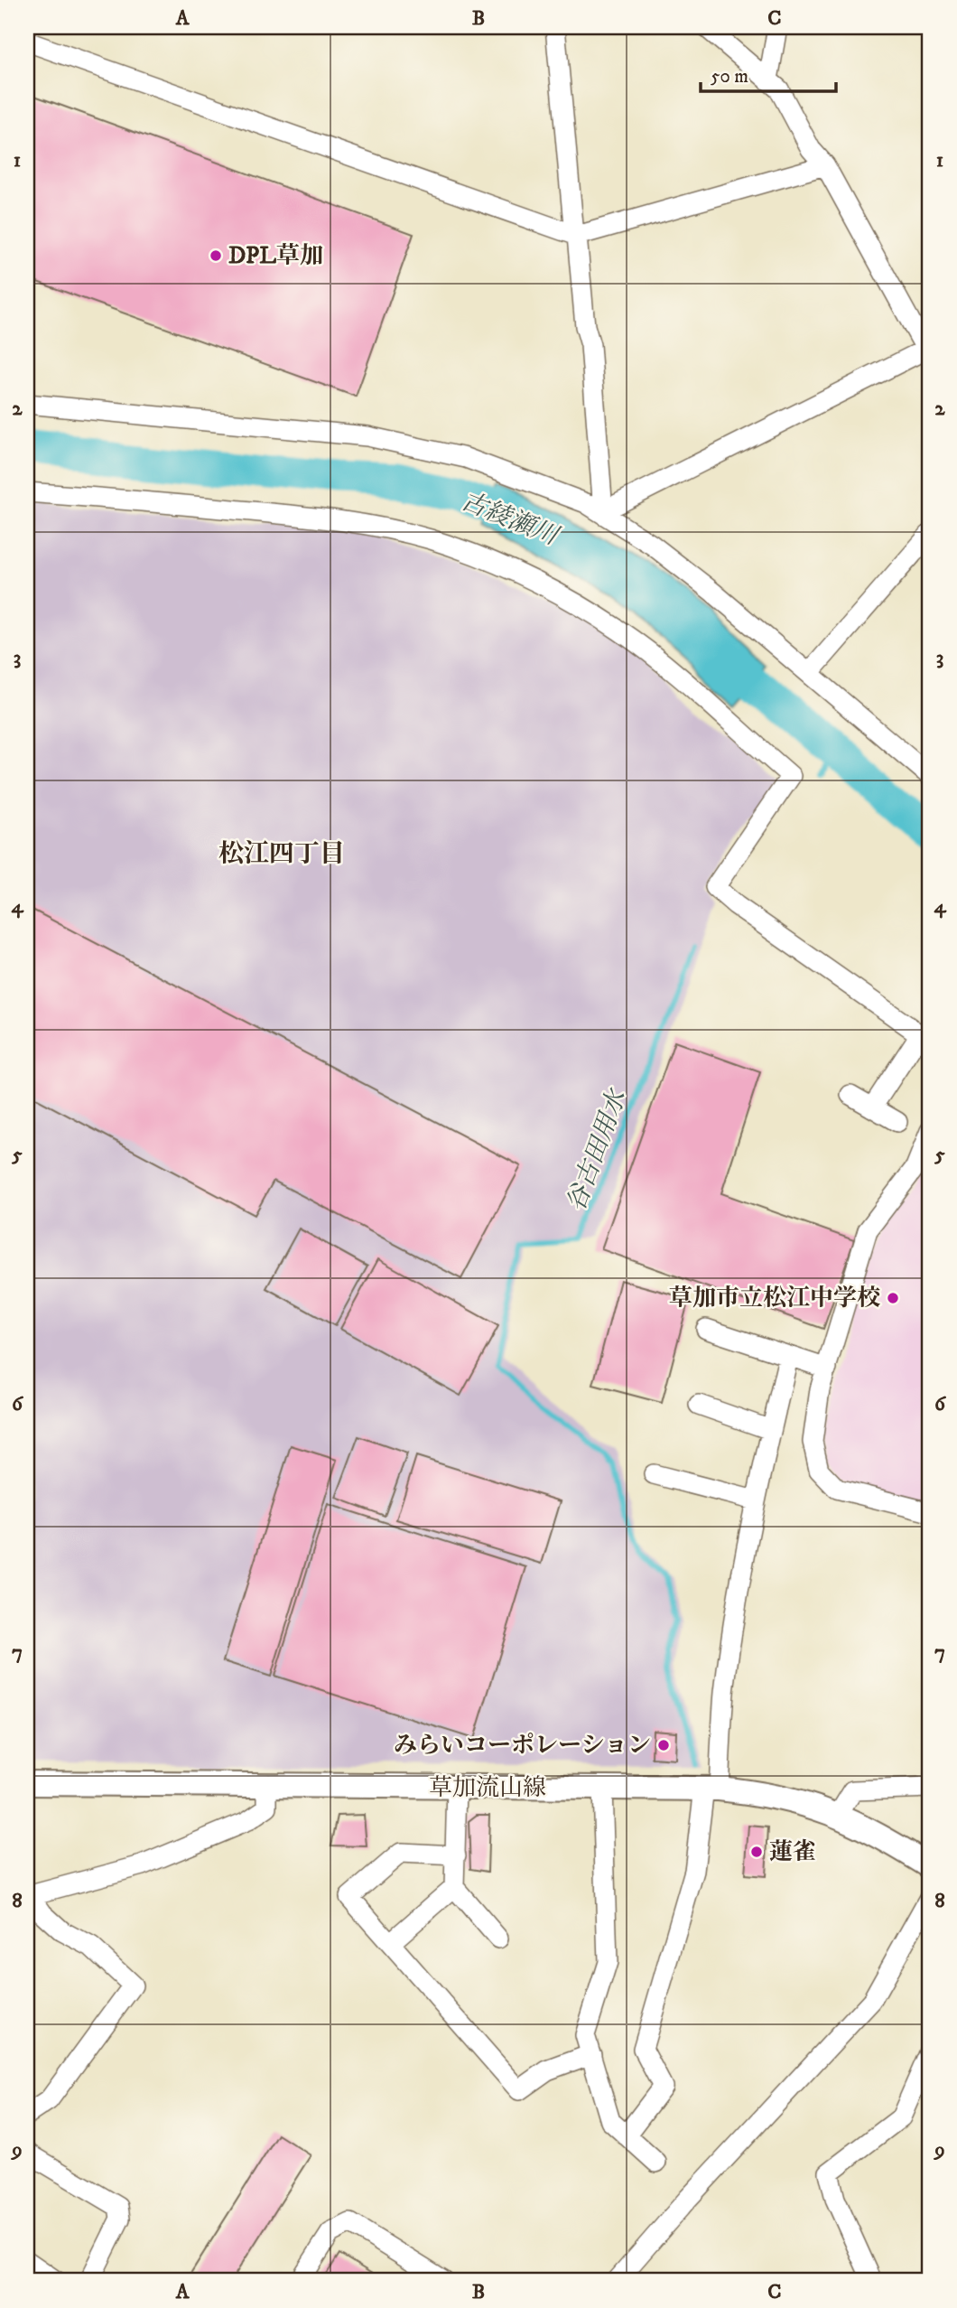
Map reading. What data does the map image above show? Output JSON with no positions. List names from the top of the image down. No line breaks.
{"streets":{"main road":["草加流山線"]},"districts":["松江四丁目"],"water":["古綾瀬川","谷古田用水"],"places":["DPL草加","草加市立松江中学校","みらいコーポレーション","蓮雀"],"scale_bar":"50 m","grid":{"columns":["A","B","C"],"rows":["1","2","3","4","5","6","7","8","9"]}}
